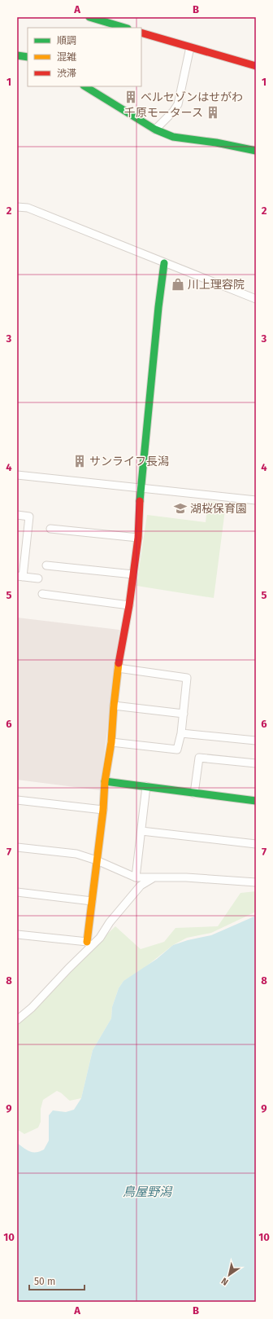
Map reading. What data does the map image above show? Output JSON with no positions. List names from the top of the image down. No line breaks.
{"water":["鳥屋野潟"],"places":{"building":["ベルセゾンはせがわ","千原モータース","サンライフ長潟"],"shop":["川上理容院"],"school or university":["湖桜保育園"]},"legend":["順調","混雑","渋滞"],"scale_bar":"50 m","north":"bottom left","grid":{"columns":["A","B"],"rows":["1","2","3","4","5","6","7","8","9","10"]}}
